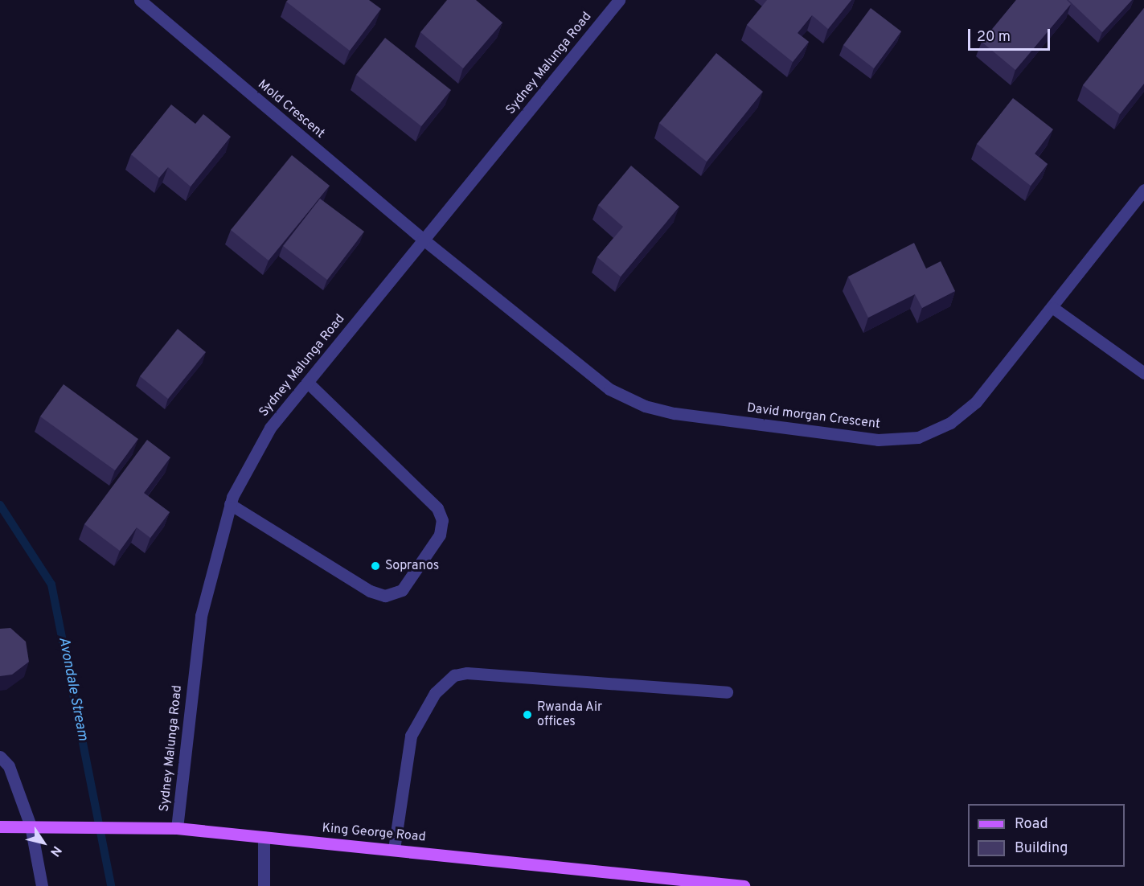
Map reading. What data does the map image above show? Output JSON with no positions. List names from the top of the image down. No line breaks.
{"streets":{"main road":["King George Road"],"street":["Sydney Malunga Road","Mold Crescent","David morgan Crescent"]},"crossings":[["Sydney Malunga Road","Mold Crescent"],["Sydney Malunga Road","David morgan Crescent"],["Sydney Malunga Road","King George Road"],["Mold Crescent","David morgan Crescent"]],"water":["Avondale Stream"],"places":["Sopranos","Rwanda Air offices"],"legend":["Road","Building"],"scale_bar":"20 m","north":"bottom right"}
